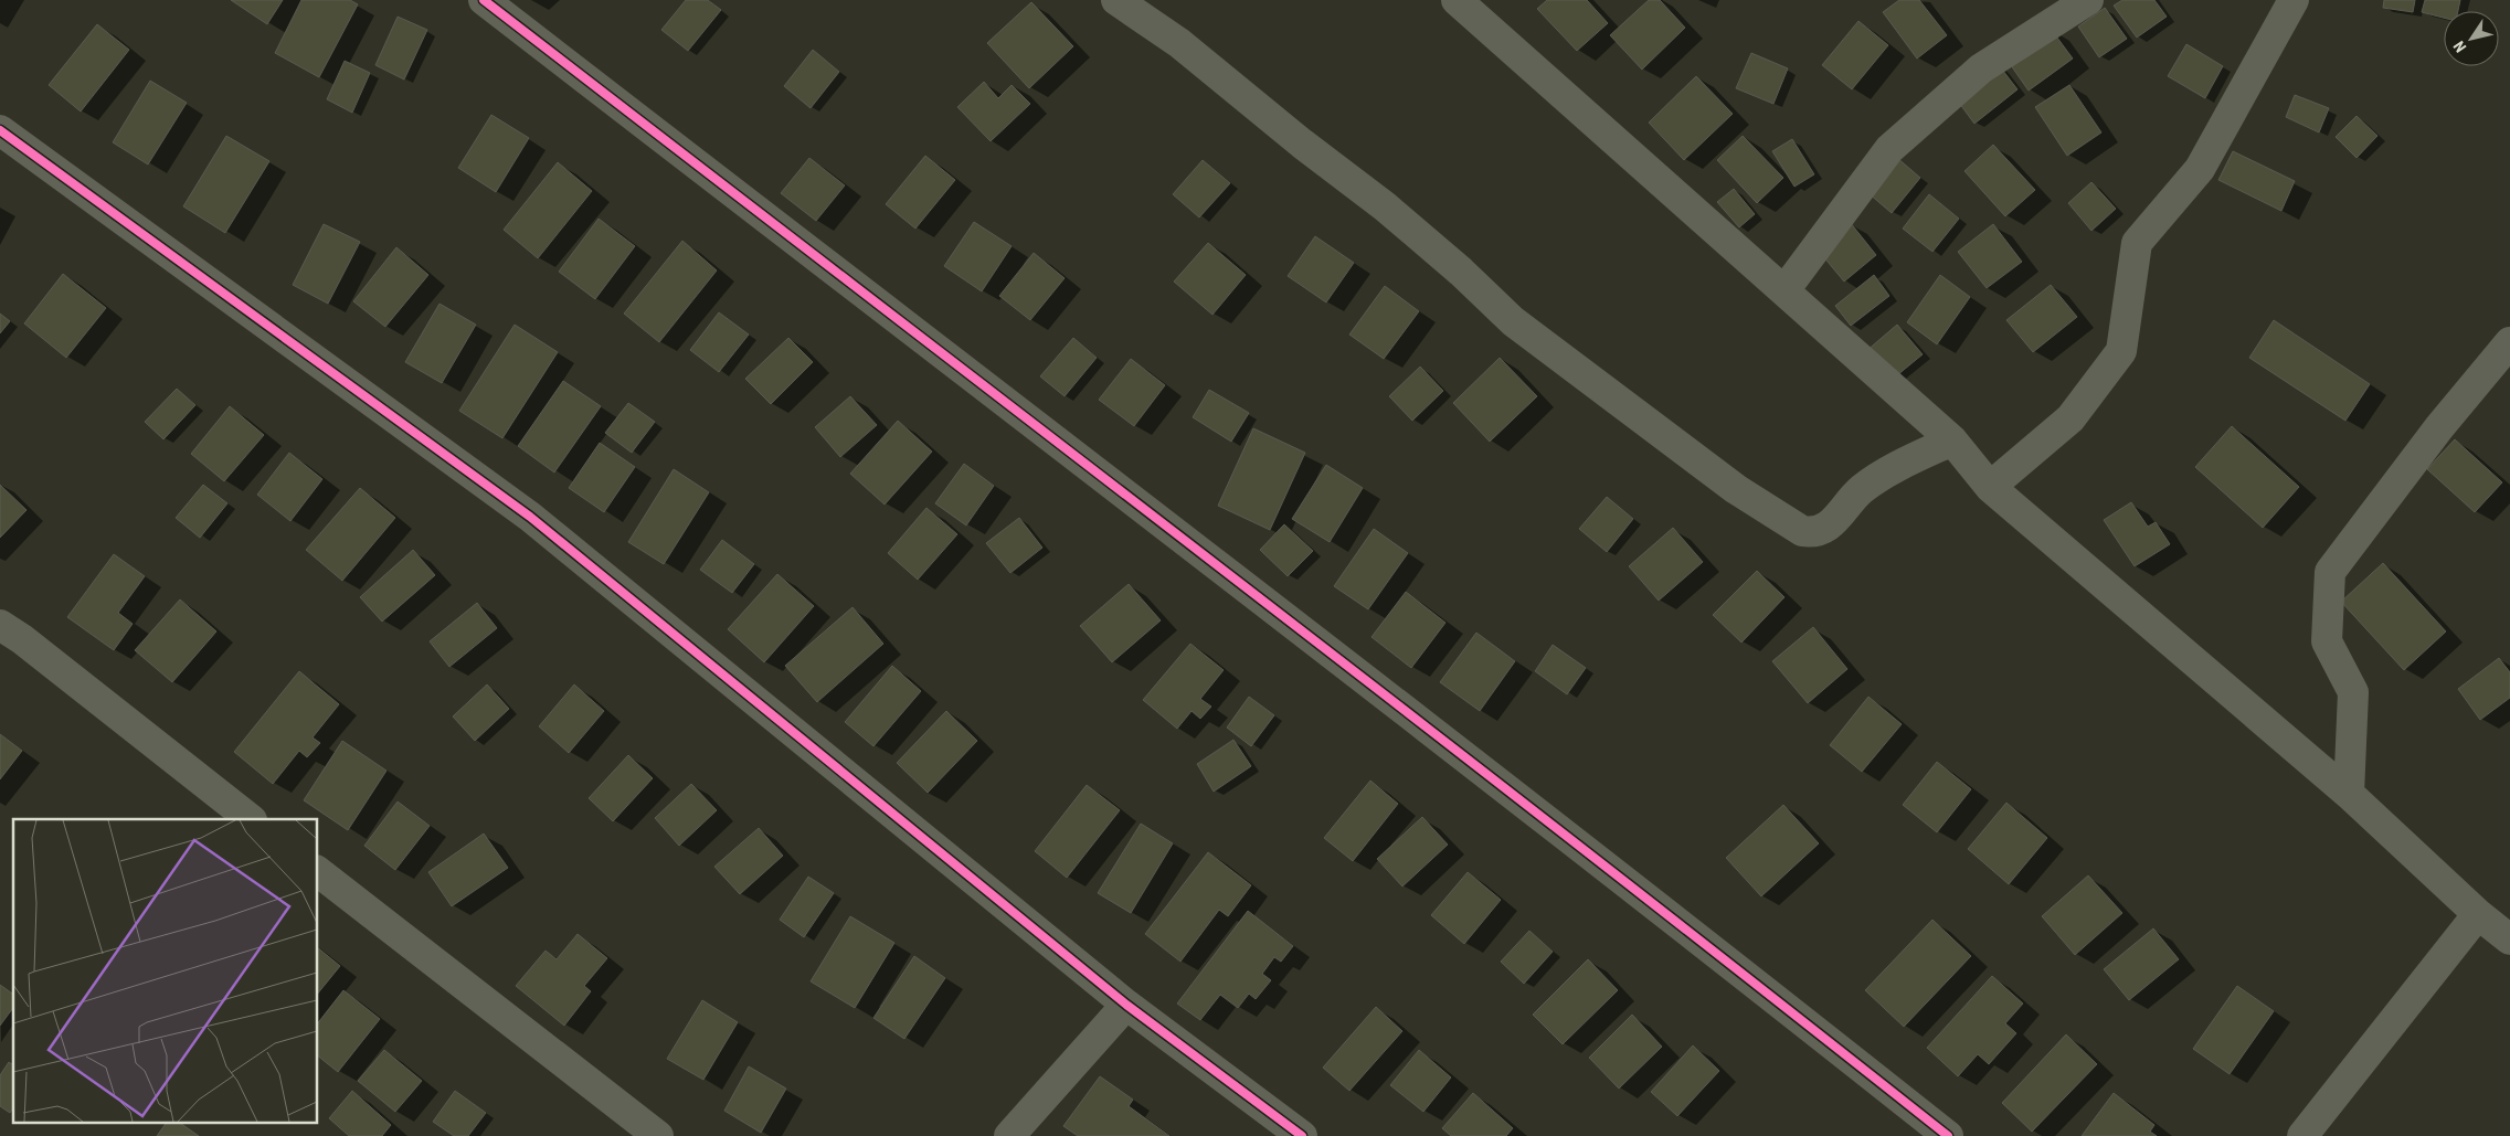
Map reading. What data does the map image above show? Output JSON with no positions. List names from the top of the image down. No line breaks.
{"north":"bottom left"}
